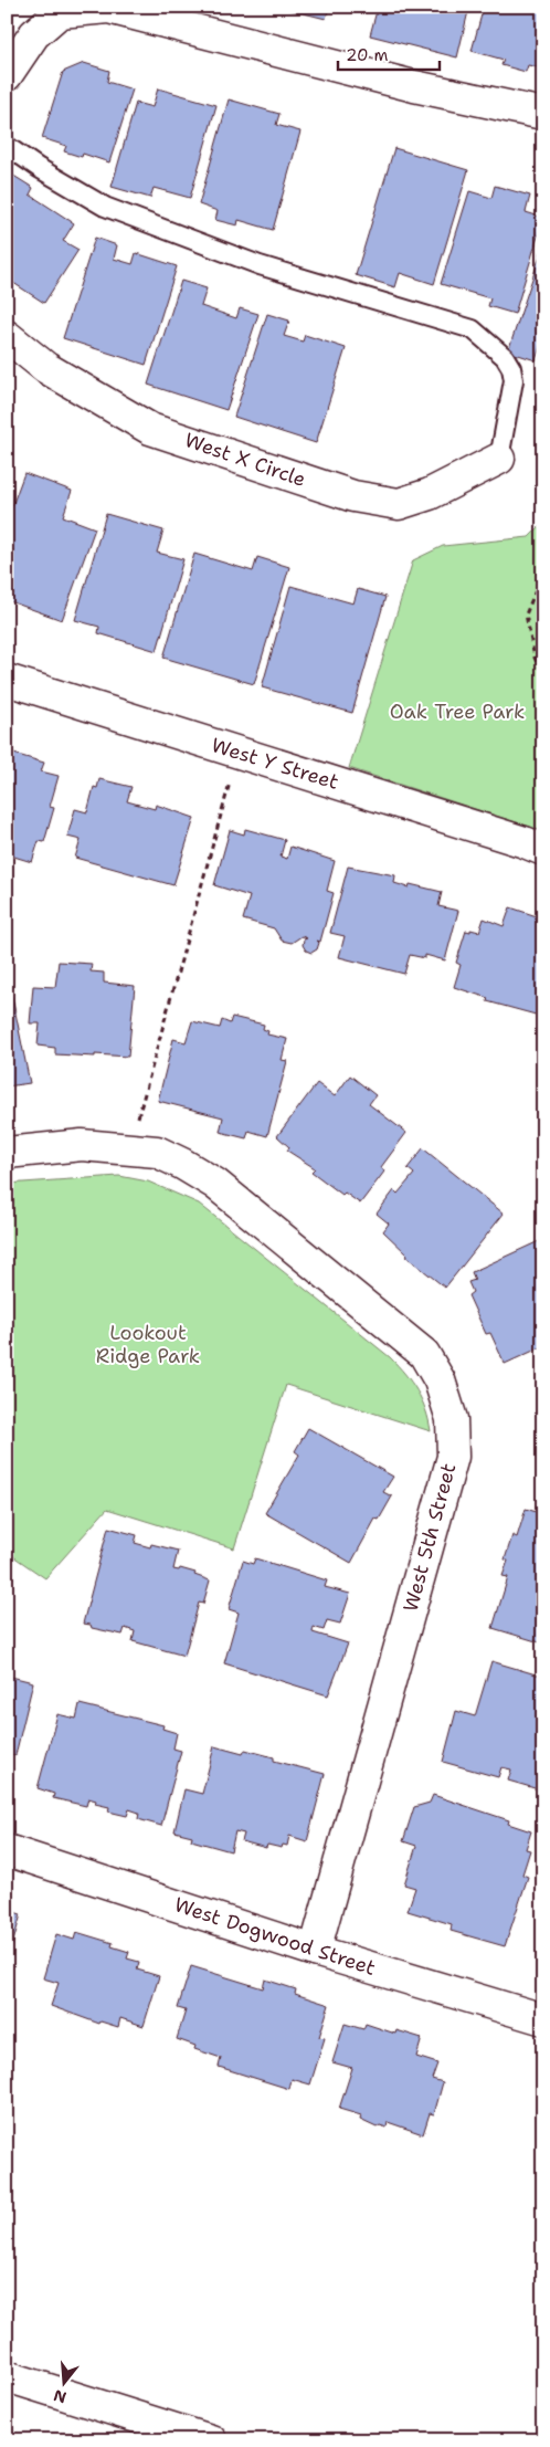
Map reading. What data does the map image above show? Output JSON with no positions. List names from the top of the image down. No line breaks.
{"streets":{"street":["West X Circle","West Y Street","West 5th Street","West Dogwood Street"]},"crossings":[["West 5th Street","West Dogwood Street"]],"parks":["Oak Tree Park","Lookout Ridge Park"],"scale_bar":"20 m","north":"bottom"}
